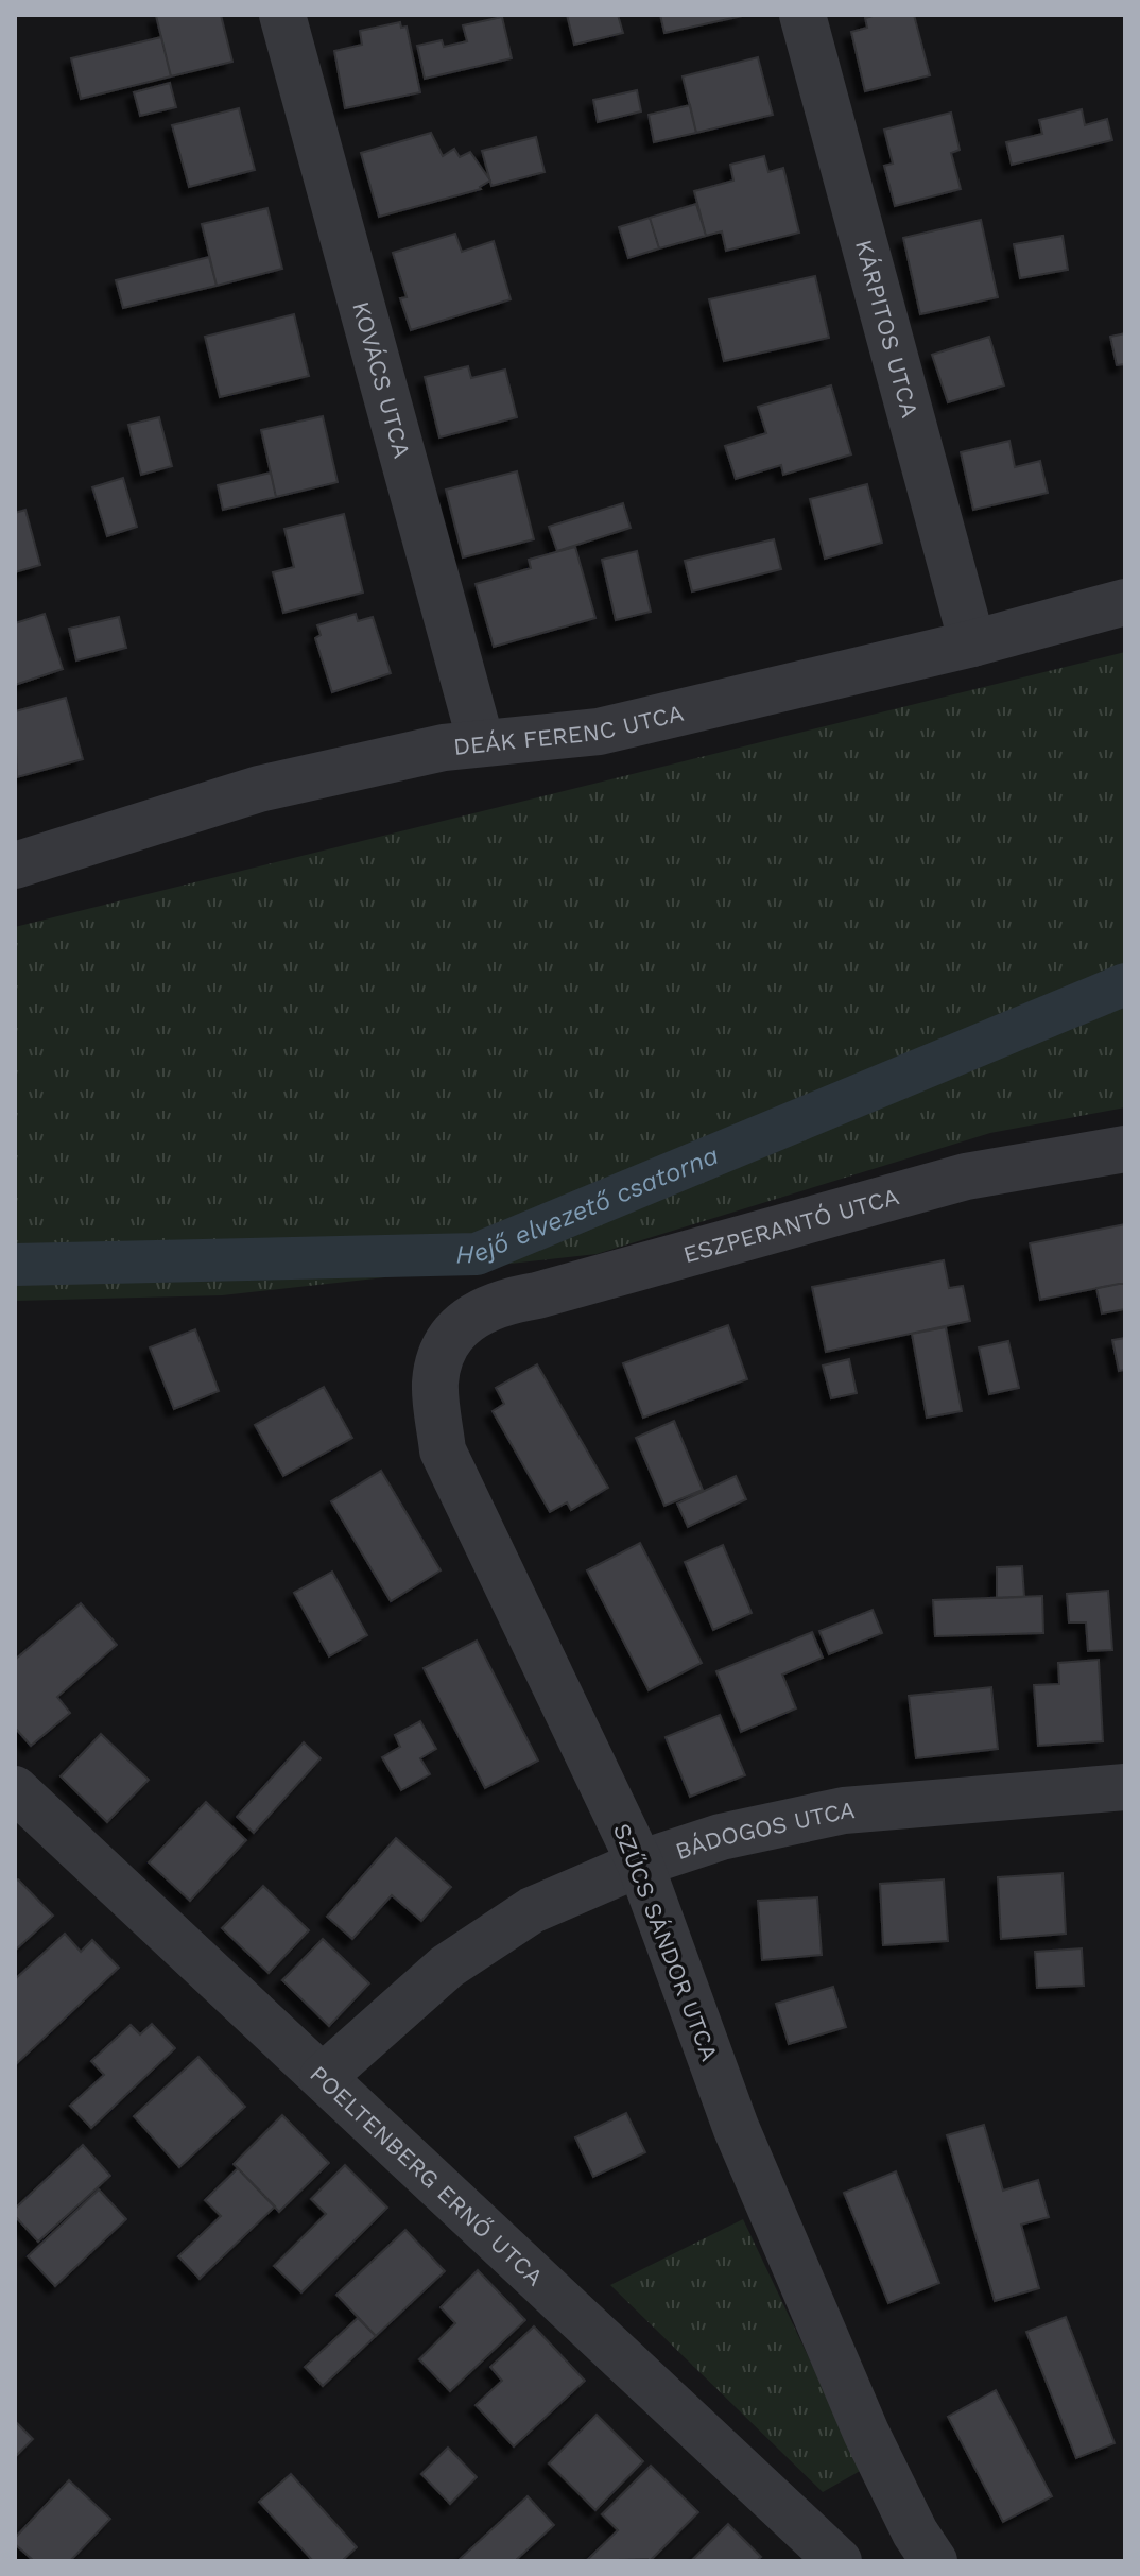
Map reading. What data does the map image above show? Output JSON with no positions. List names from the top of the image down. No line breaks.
{"streets":{"street":["KÁRPITOS UTCA","KOVÁCS UTCA","DEÁK FERENC UTCA","ESZPERANTÓ UTCA","BÁDOGOS UTCA","SZŰCS SÁNDOR UTCA","POELTENBERG ERNŐ UTCA"]},"crossings":[["KÁRPITOS UTCA","DEÁK FERENC UTCA"],["KOVÁCS UTCA","DEÁK FERENC UTCA"],["ESZPERANTÓ UTCA","SZŰCS SÁNDOR UTCA"],["BÁDOGOS UTCA","SZŰCS SÁNDOR UTCA"],["BÁDOGOS UTCA","POELTENBERG ERNŐ UTCA"]],"water":["Hejő elvezető csatorna"]}
